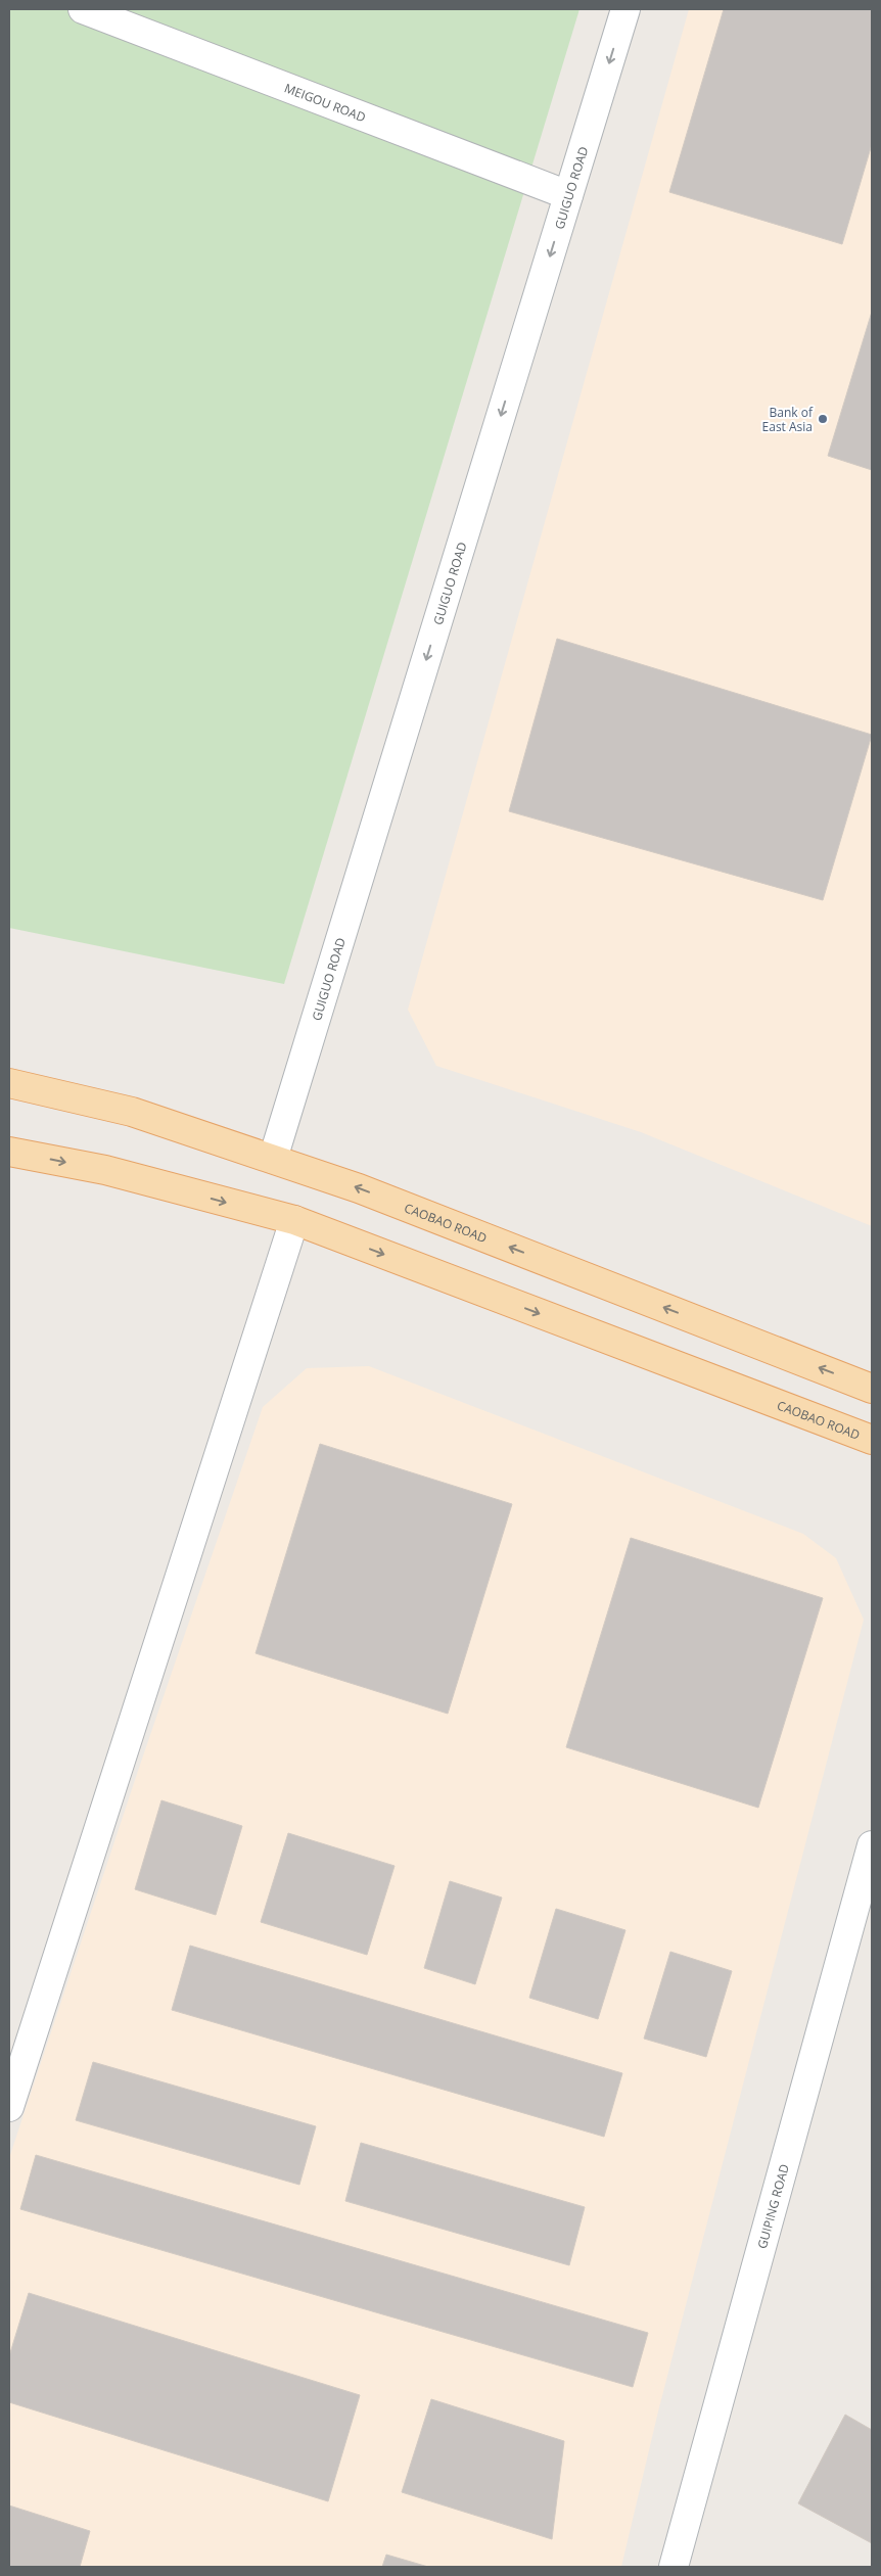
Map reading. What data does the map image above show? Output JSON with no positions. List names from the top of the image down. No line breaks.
{"streets":{"main road":["CAOBAO ROAD"],"street":["MEIGOU ROAD","GUIGUO ROAD","GUIPING ROAD"]},"crossings":[["MEIGOU ROAD","GUIGUO ROAD"],["GUIGUO ROAD","CAOBAO ROAD"]],"one_way":["GUIGUO ROAD"],"places":["Bank of East Asia"]}
